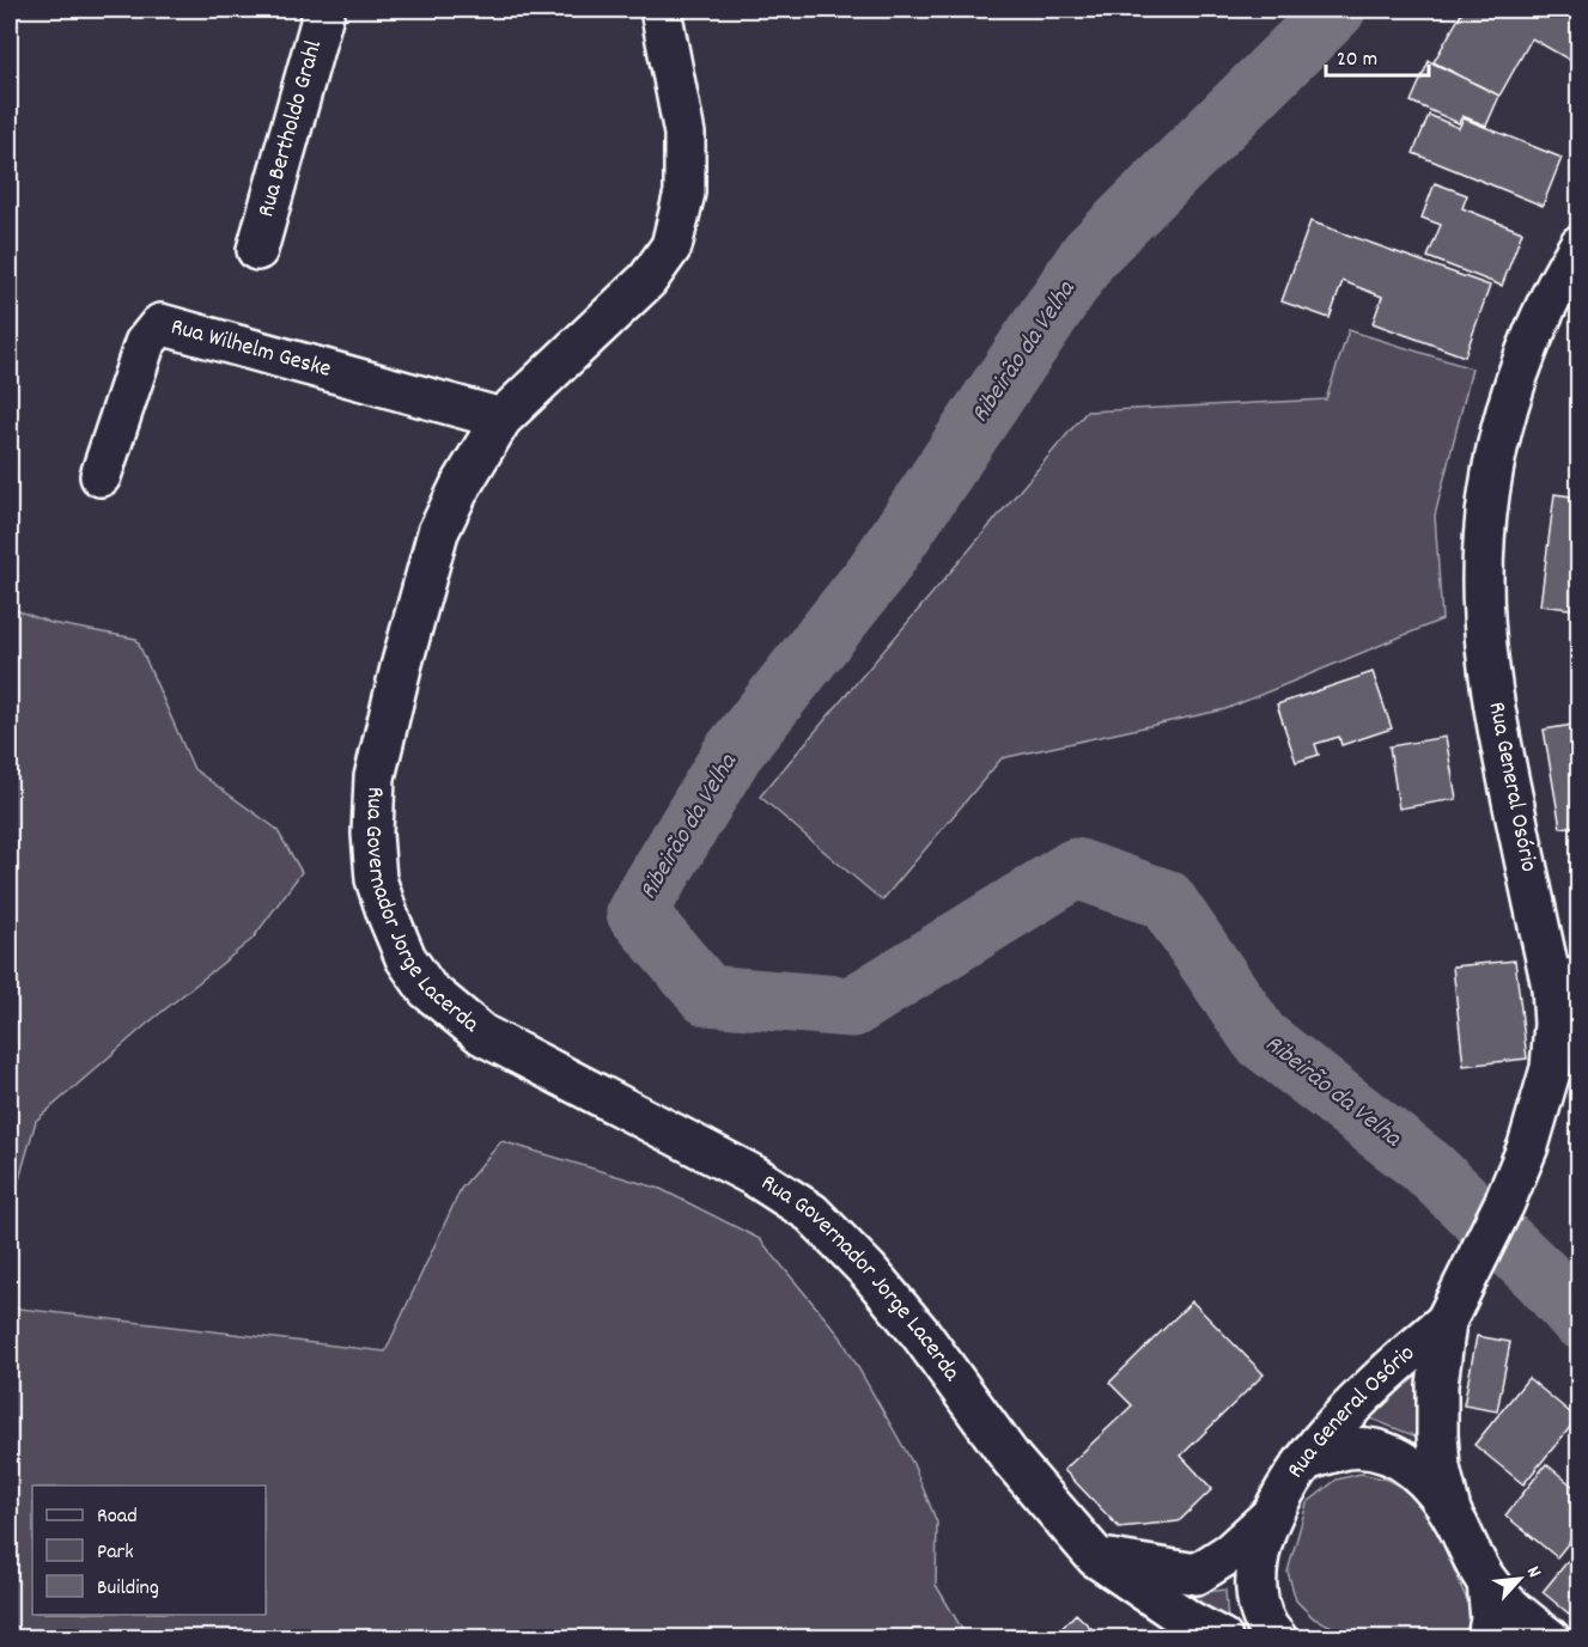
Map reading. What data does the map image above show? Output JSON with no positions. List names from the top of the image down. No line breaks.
{"streets":{"main road":["Rua Bertholdo Grahl","Rua Wilhelm Geske","Rua General Osório","Rua Governador Jorge Lacerda"]},"crossings":[["Rua Wilhelm Geske","Rua Governador Jorge Lacerda"]],"water":["Ribeirão da Velha"],"legend":["Road","Park","Building"],"scale_bar":"20 m","north":"top right"}
